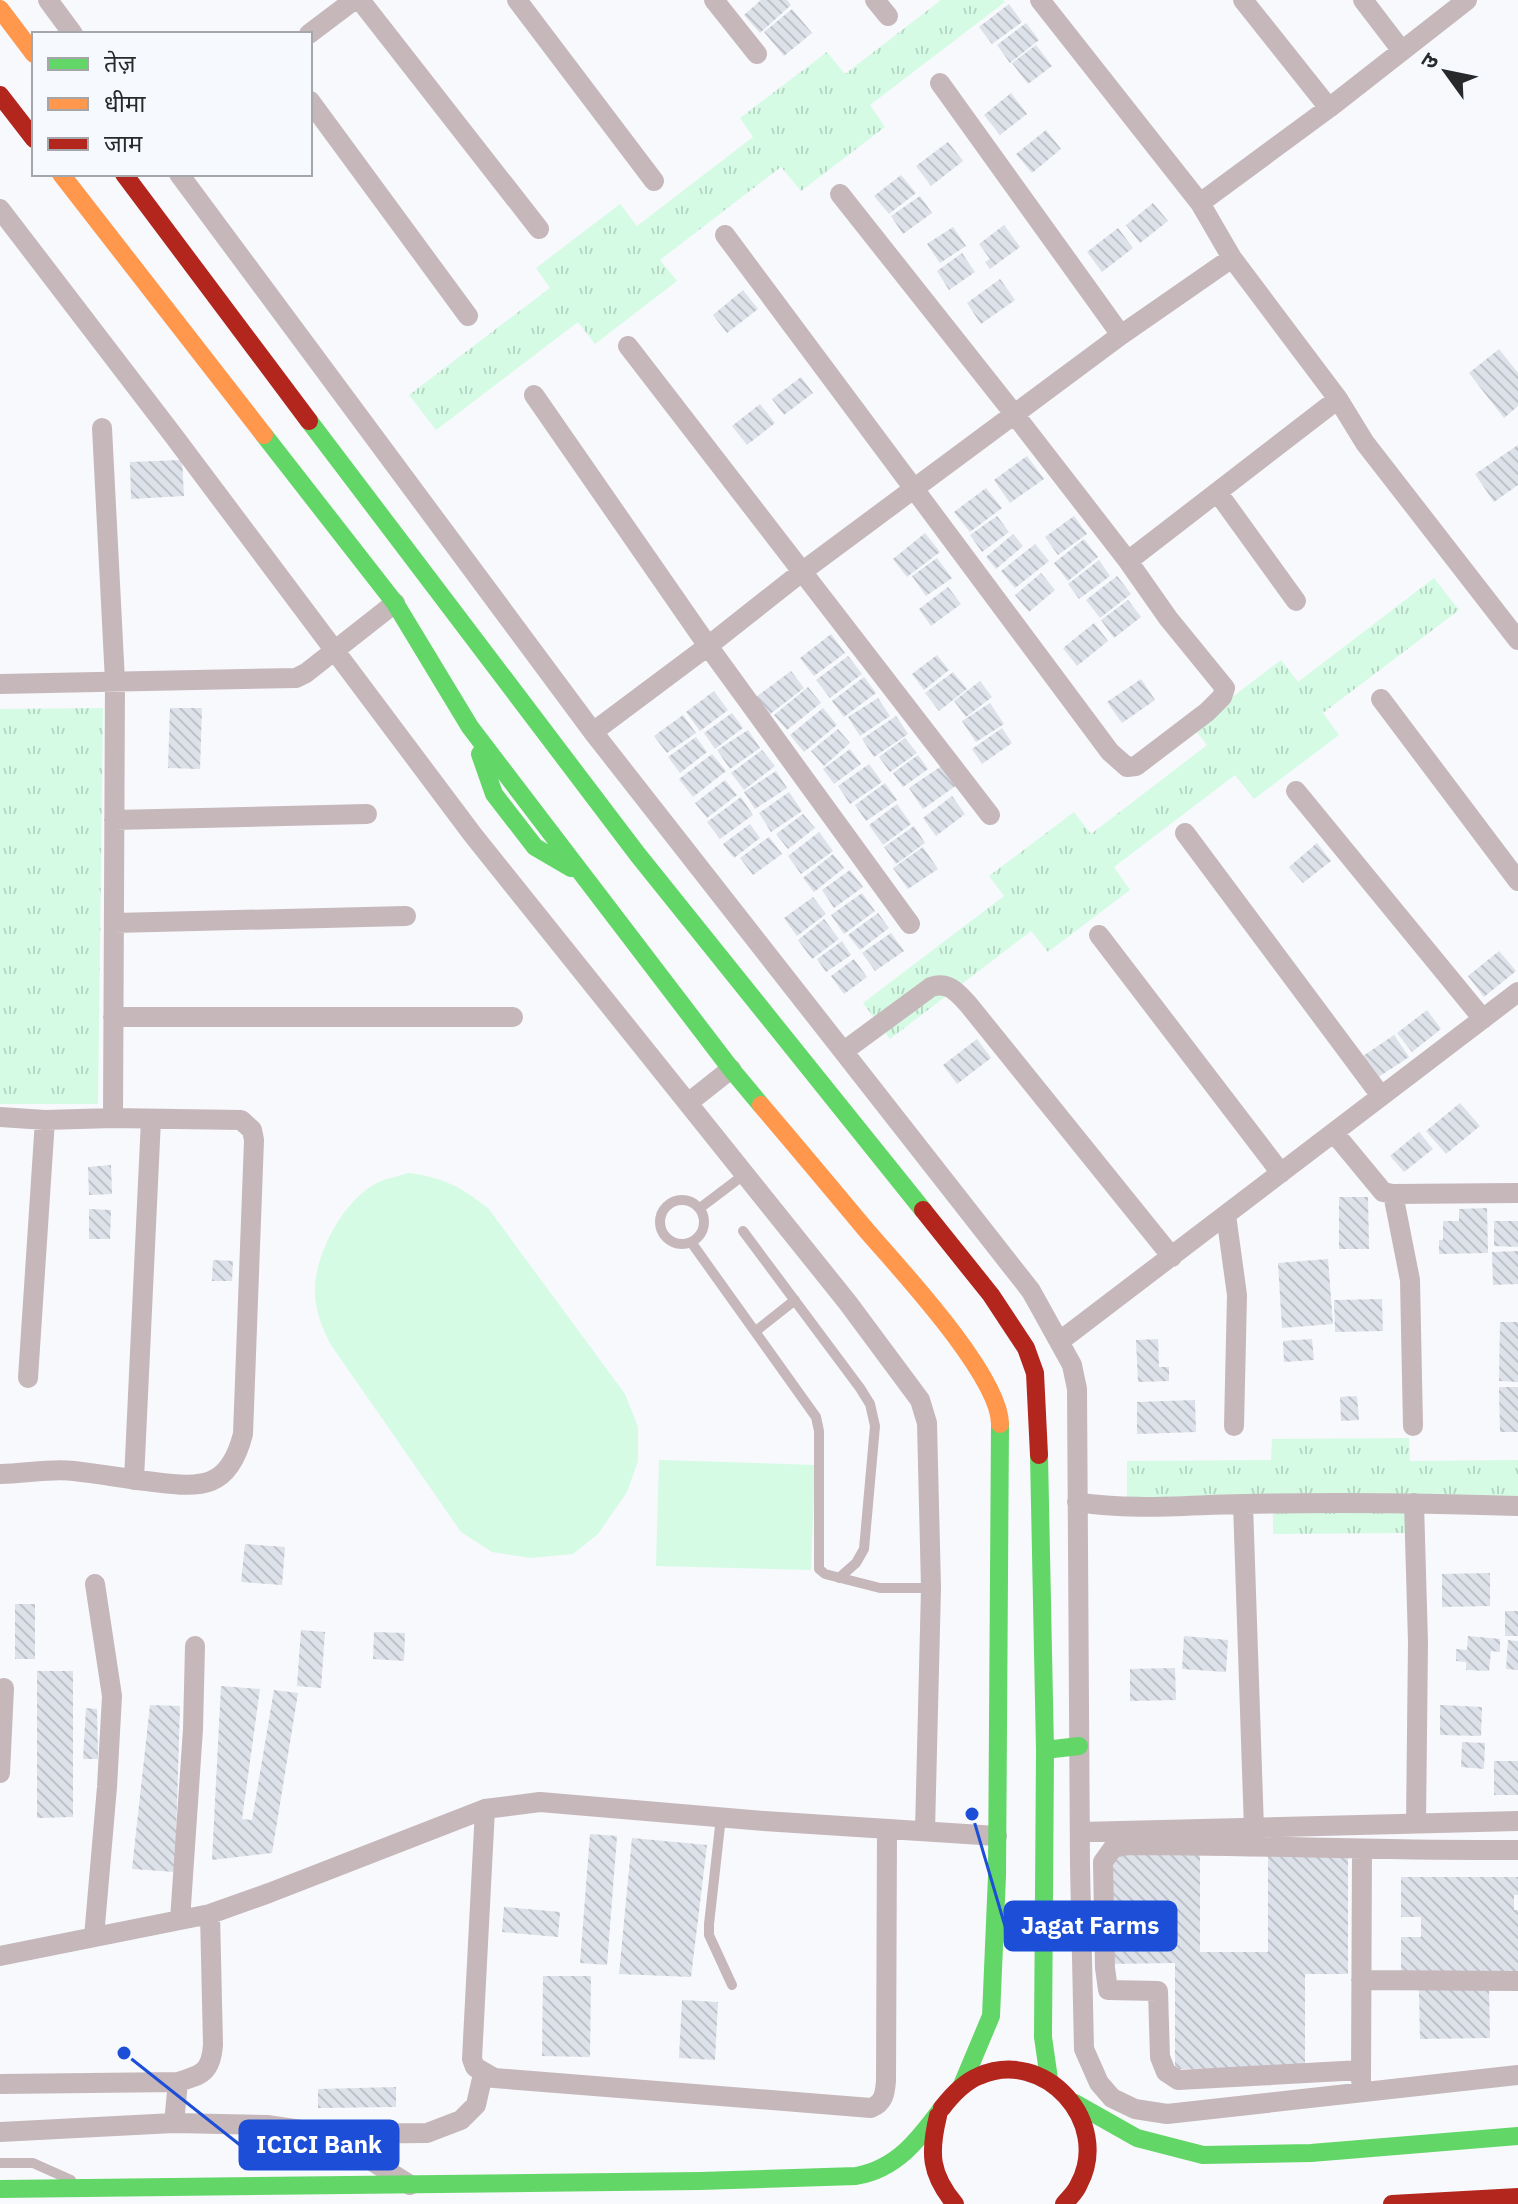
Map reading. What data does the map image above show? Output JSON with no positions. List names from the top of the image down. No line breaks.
{"places":["Jagat Farms","ICICI Bank"],"legend":["तेज़","धीमा","जाम"],"north":"top left"}
